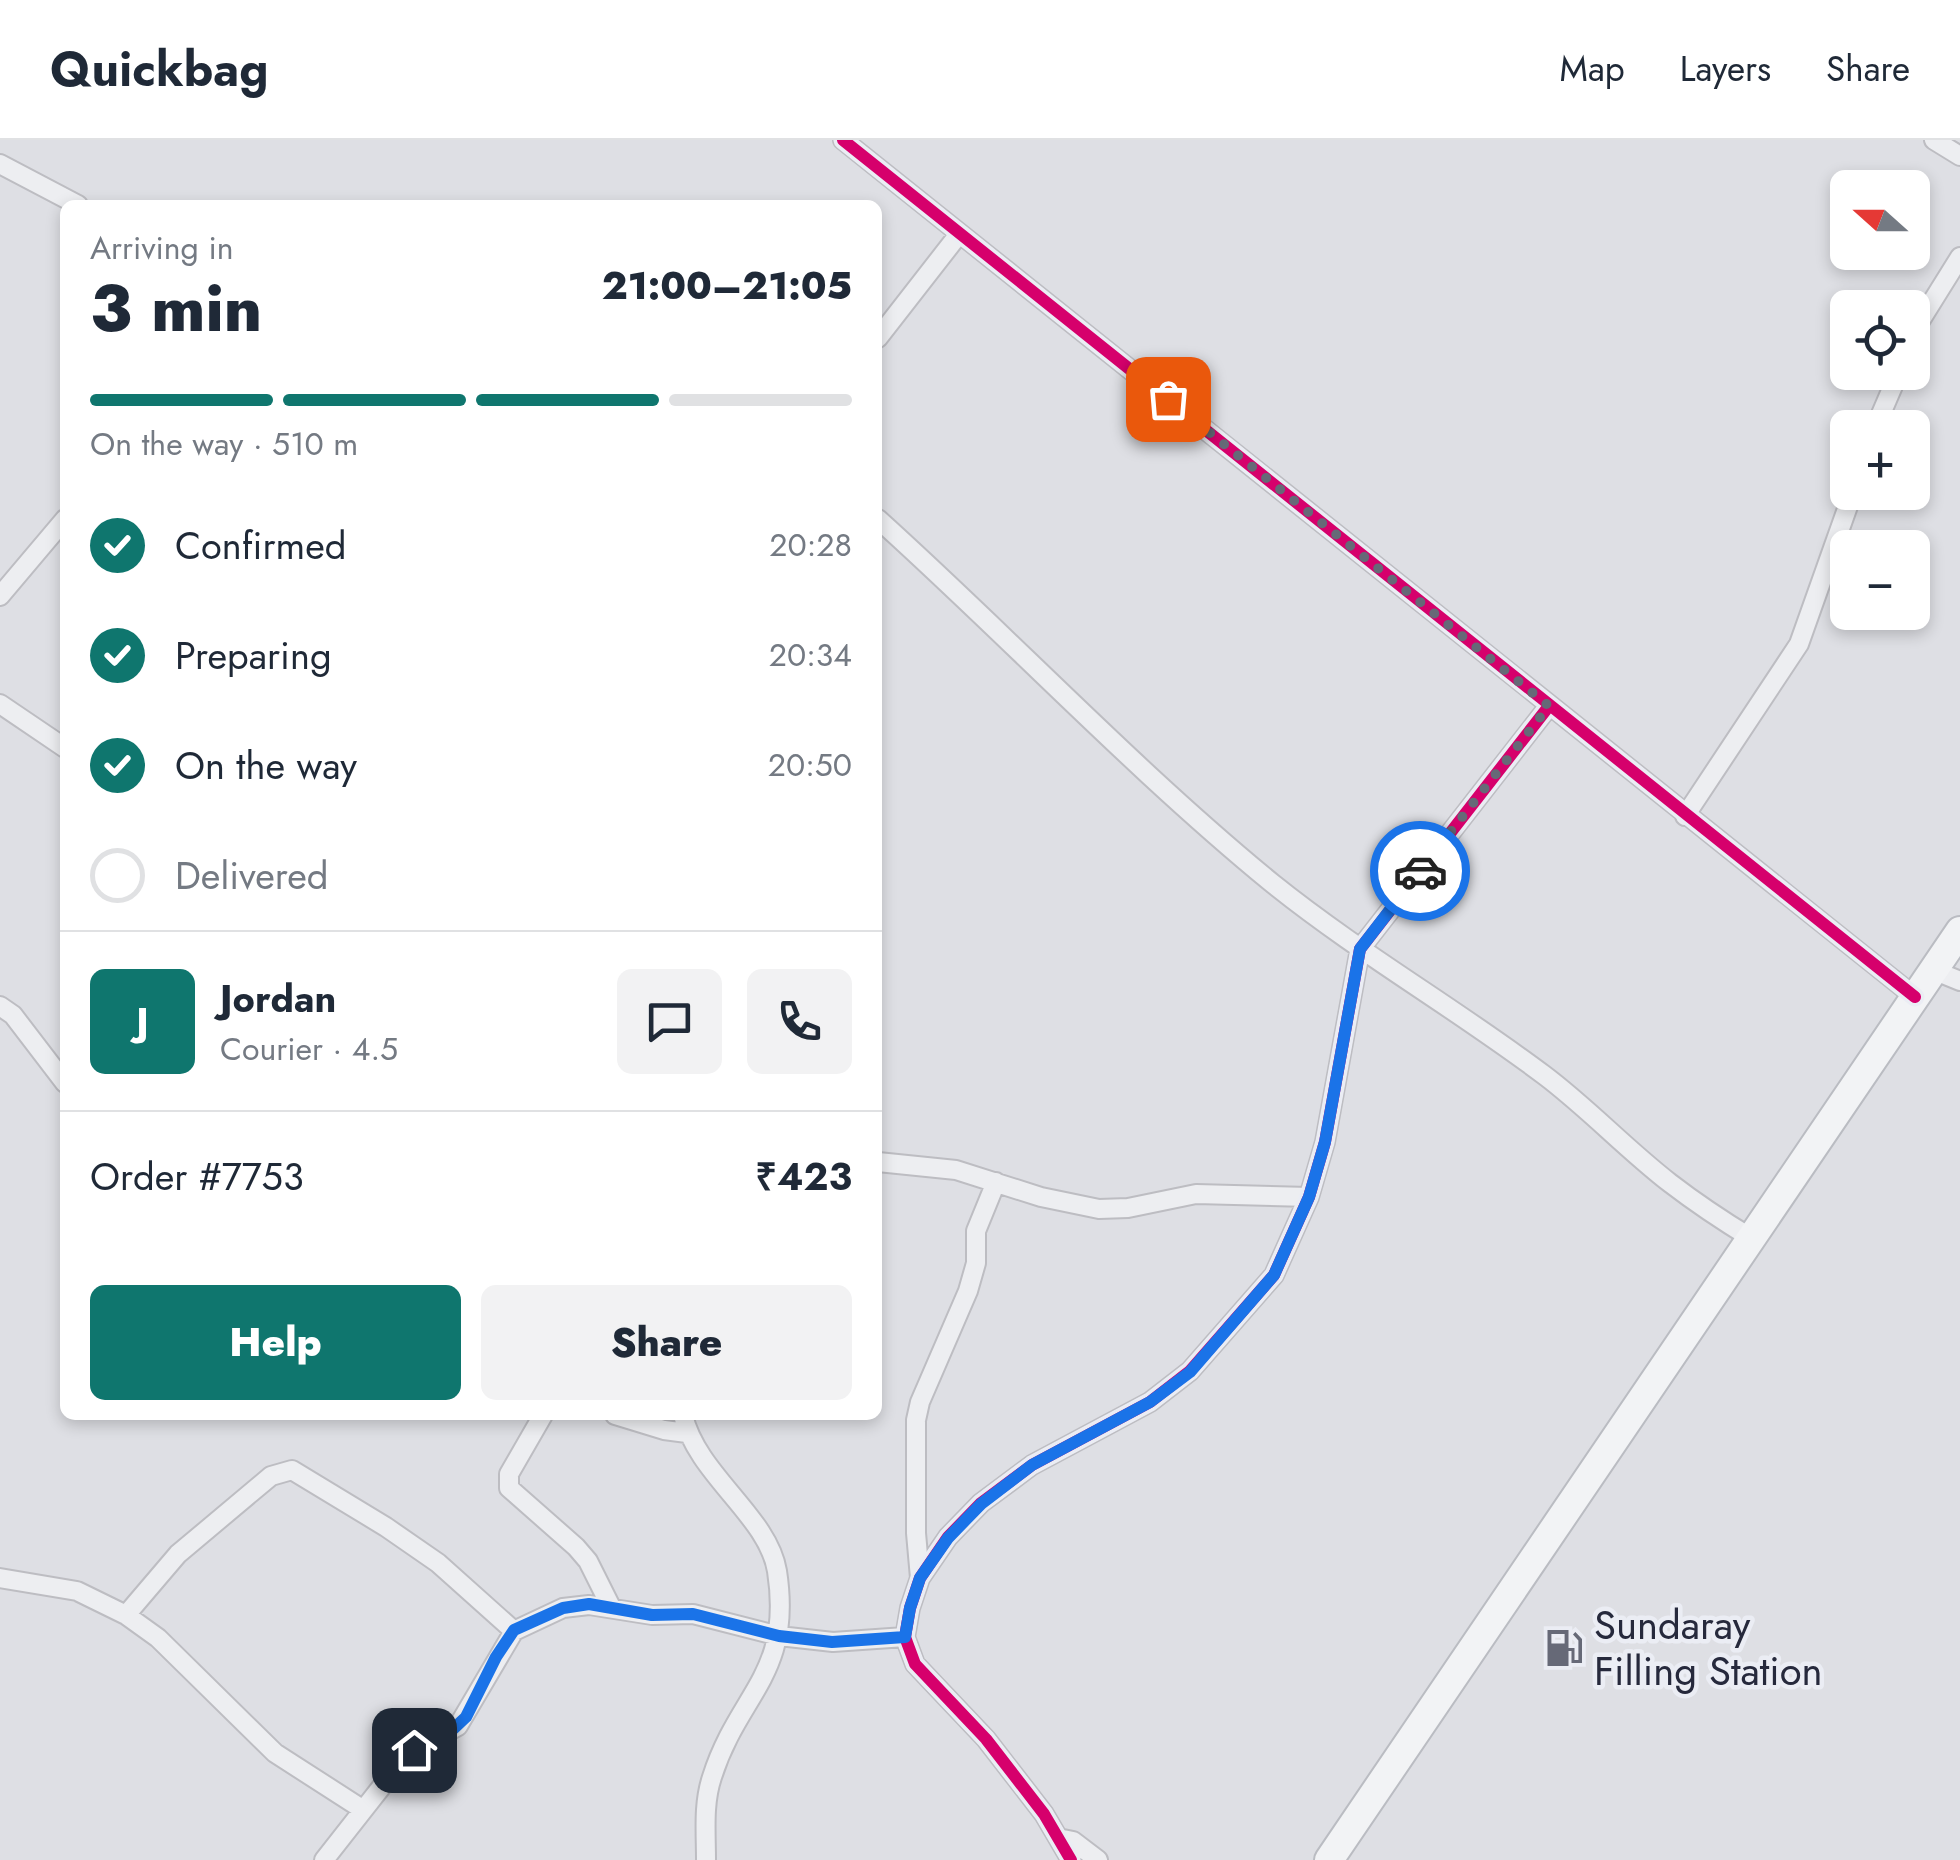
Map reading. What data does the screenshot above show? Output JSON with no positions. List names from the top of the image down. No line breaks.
{"places":{"fuel station":["Sundaray Filling Station"]},"north":"left","page":{"header":"Quickbag","nav":["Map","Layers","Share"],"map_buttons":["+","−"],"heading":["3 min","Arriving in","21:00–21:05"],"panel":["Jordan","Courier · 4.5","Order #7753","₹423"],"bar":"On the way · 510 m","list":[["Confirmed","20:28"],["Preparing","20:34"],["On the way","20:50"],"Delivered"],"round":"J","buttons":["Help","Share"]}}
